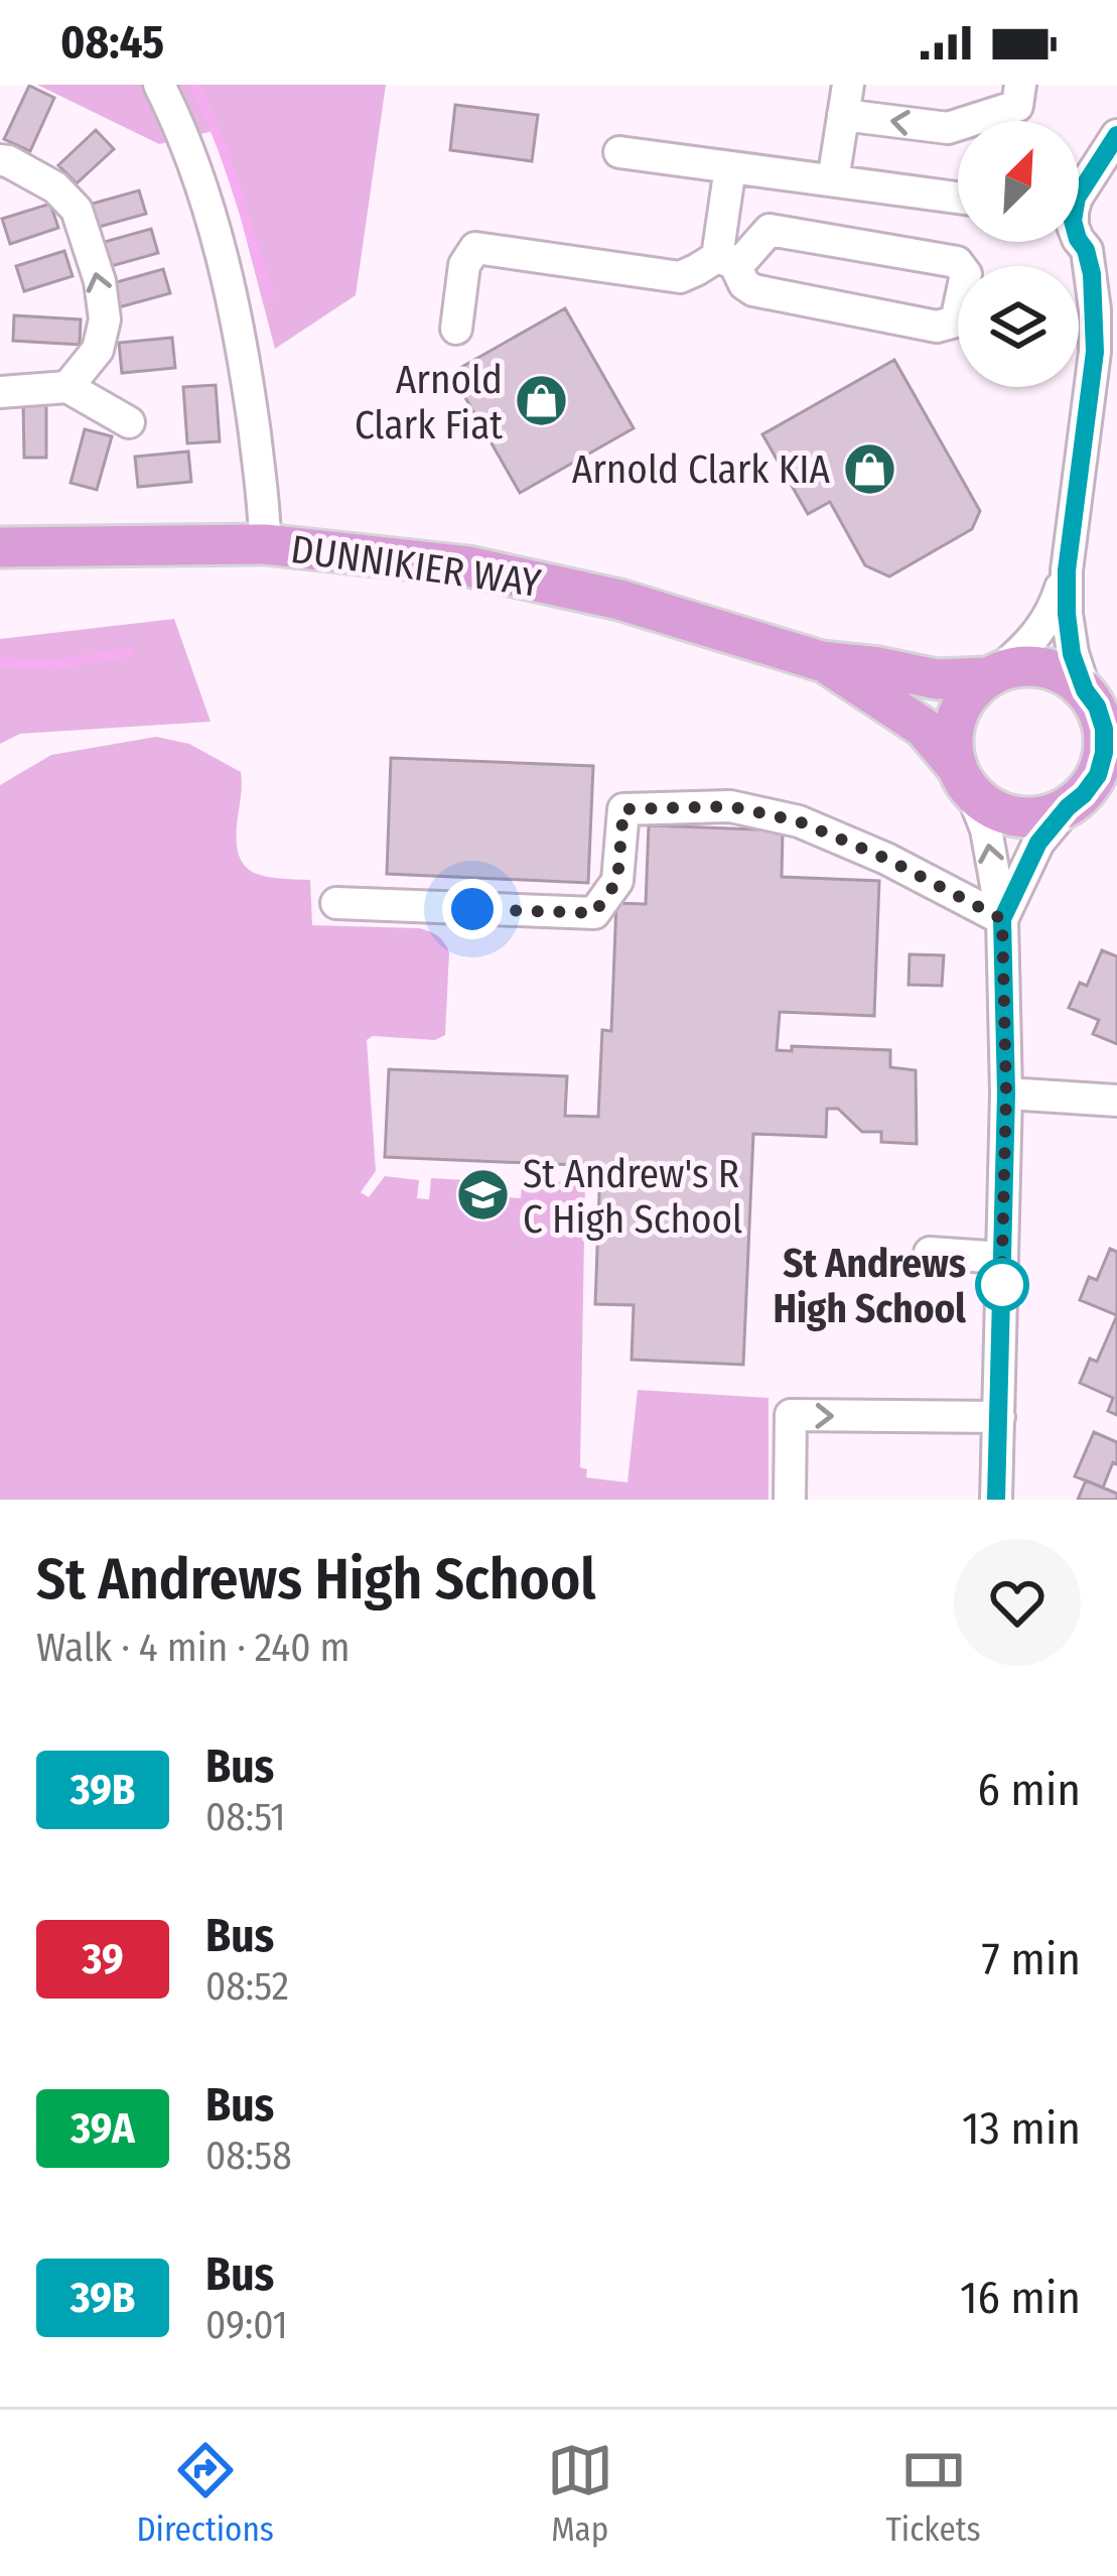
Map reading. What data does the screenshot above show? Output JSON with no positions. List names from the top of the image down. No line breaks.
{"streets":{"main road":["DUNNIKIER WAY"]},"places":{"shop":["Arnold Clark Fiat","Arnold Clark KIA"],"school or university":["St Andrew's R C High School"],"other":["St Andrews High School"]},"lines":["bus line 39B"],"north":"top right","page":{"status":"08:45","heading":["St Andrews High School","Walk · 4 min · 240 m"],"list":[{"mark":"39B","name":"Bus","note":"08:51","value":"6 min"},{"mark":"39","name":"Bus","note":"08:52","value":"7 min"},{"mark":"39A","name":"Bus","note":"08:58","value":"13 min"},{"mark":"39B","name":"Bus","note":"09:01","value":"16 min"}],"tabs":["Directions","Map","Tickets"]}}
